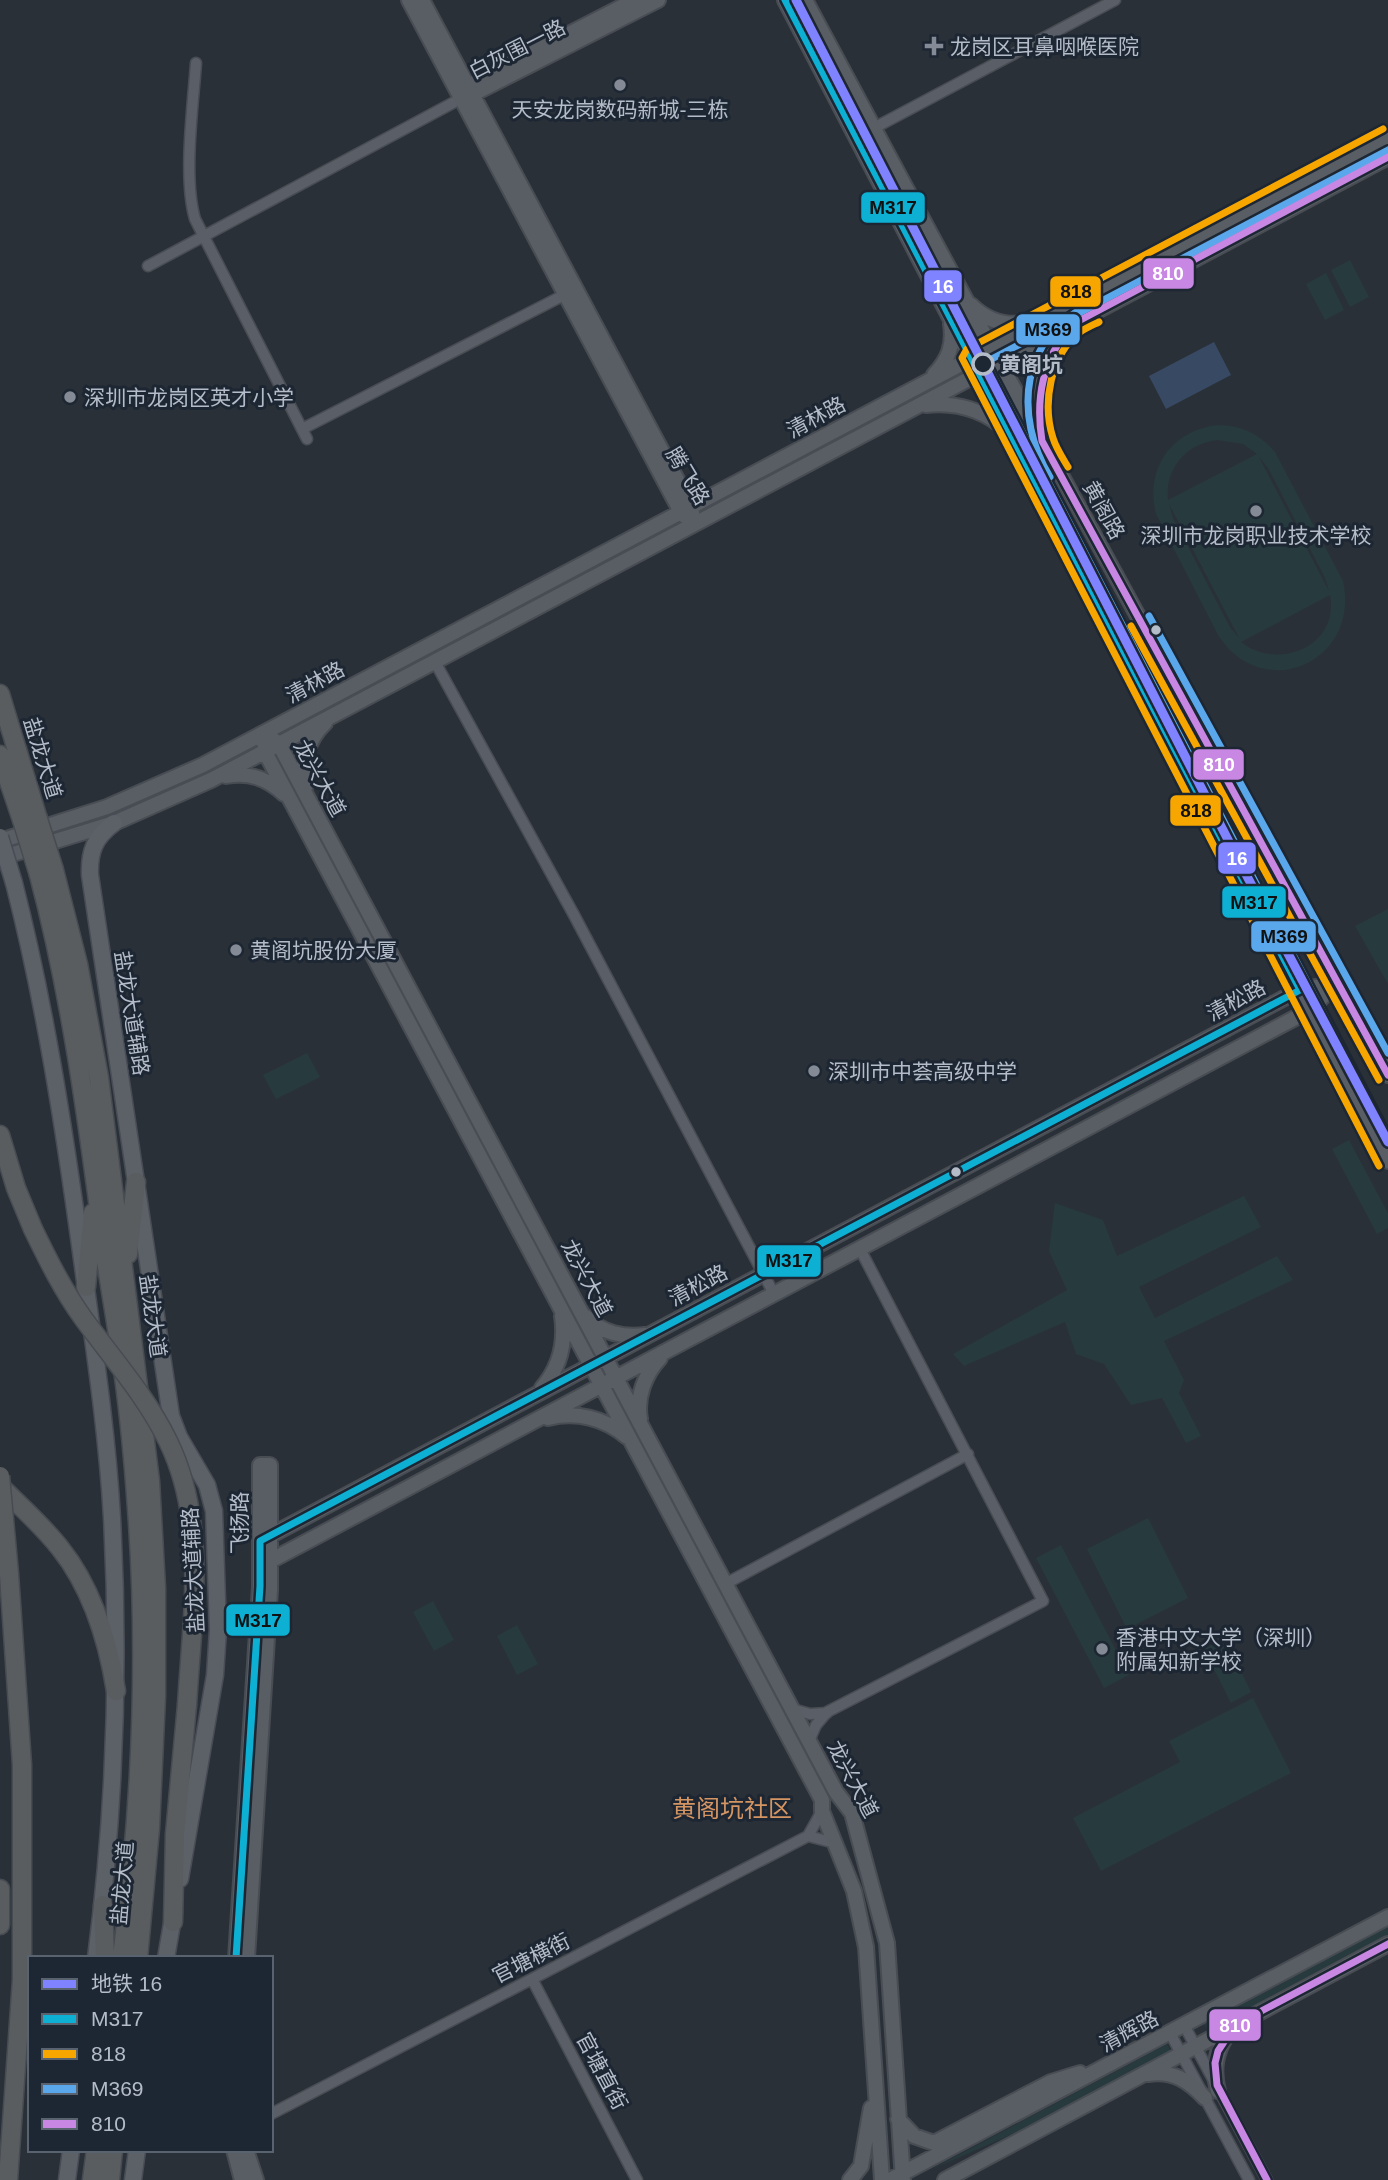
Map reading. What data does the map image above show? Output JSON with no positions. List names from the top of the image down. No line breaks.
{"streets":{"highway":["盐龙大道"],"main road":["白灰围一路","清林路","腾飞路","黄阁路","龙兴大道","清松路","盐龙大道辅路","飞扬路","清辉路"],"street":["官塘横街","官塘直街"]},"crossings":[["白灰围一路","腾飞路"],["清林路","腾飞路"],["清林路","黄阁路"],["清林路","龙兴大道"],["黄阁路","清松路"],["龙兴大道","清松路"],["龙兴大道","清辉路"],["清松路","飞扬路"],["官塘横街","官塘直街"]],"districts":["黄阁坑社区"],"places":{"health":["龙岗区耳鼻咽喉医院"],"other":["天安龙岗数码新城-三栋","黄阁坑","深圳市龙岗区英才小学","深圳市龙岗职业技术学校","黄阁坑股份大厦","深圳市中荟高级中学","香港中文大学（深圳） 附属知新学校"]},"lines":["metro line 16","transit line M317","transit line 818","transit line M369","transit line 810"],"legend":["地铁 16","M317","818","M369","810"]}
